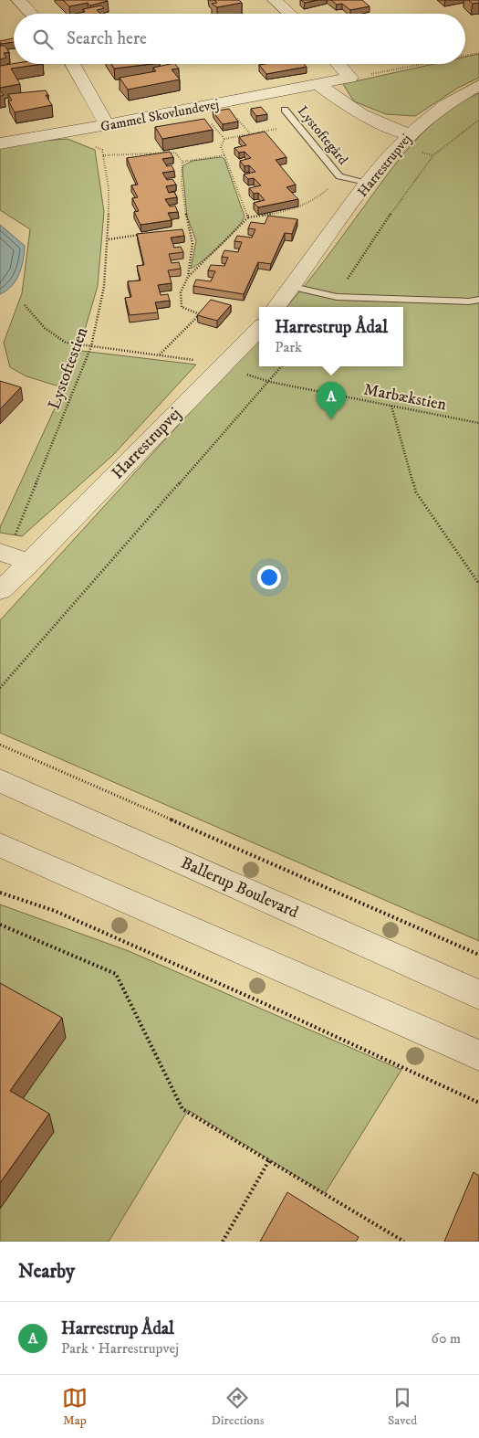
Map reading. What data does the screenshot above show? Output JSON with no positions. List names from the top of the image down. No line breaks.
{"streets":{"street":["Gammel Skovlundevej","Harrestrupvej","Ballerup Boulevard"],"lane":["Lystoftegård"],"path":["Lystoftestien","Marbækstien"]},"crossings":[["Lystoftegård","Harrestrupvej"],["Harrestrupvej","Lystoftestien"],["Harrestrupvej","Marbækstien"],["Lystoftestien","Marbækstien"]],"page":{"search":"Search here","popup":["Harrestrup Ådal","Park"],"pins":"A","heading":"Nearby","list":[{"mark":"A","name":"Harrestrup Ådal","note":"Park · Harrestrupvej","value":"60 m"}],"nav":["Map","Directions","Saved"]}}
